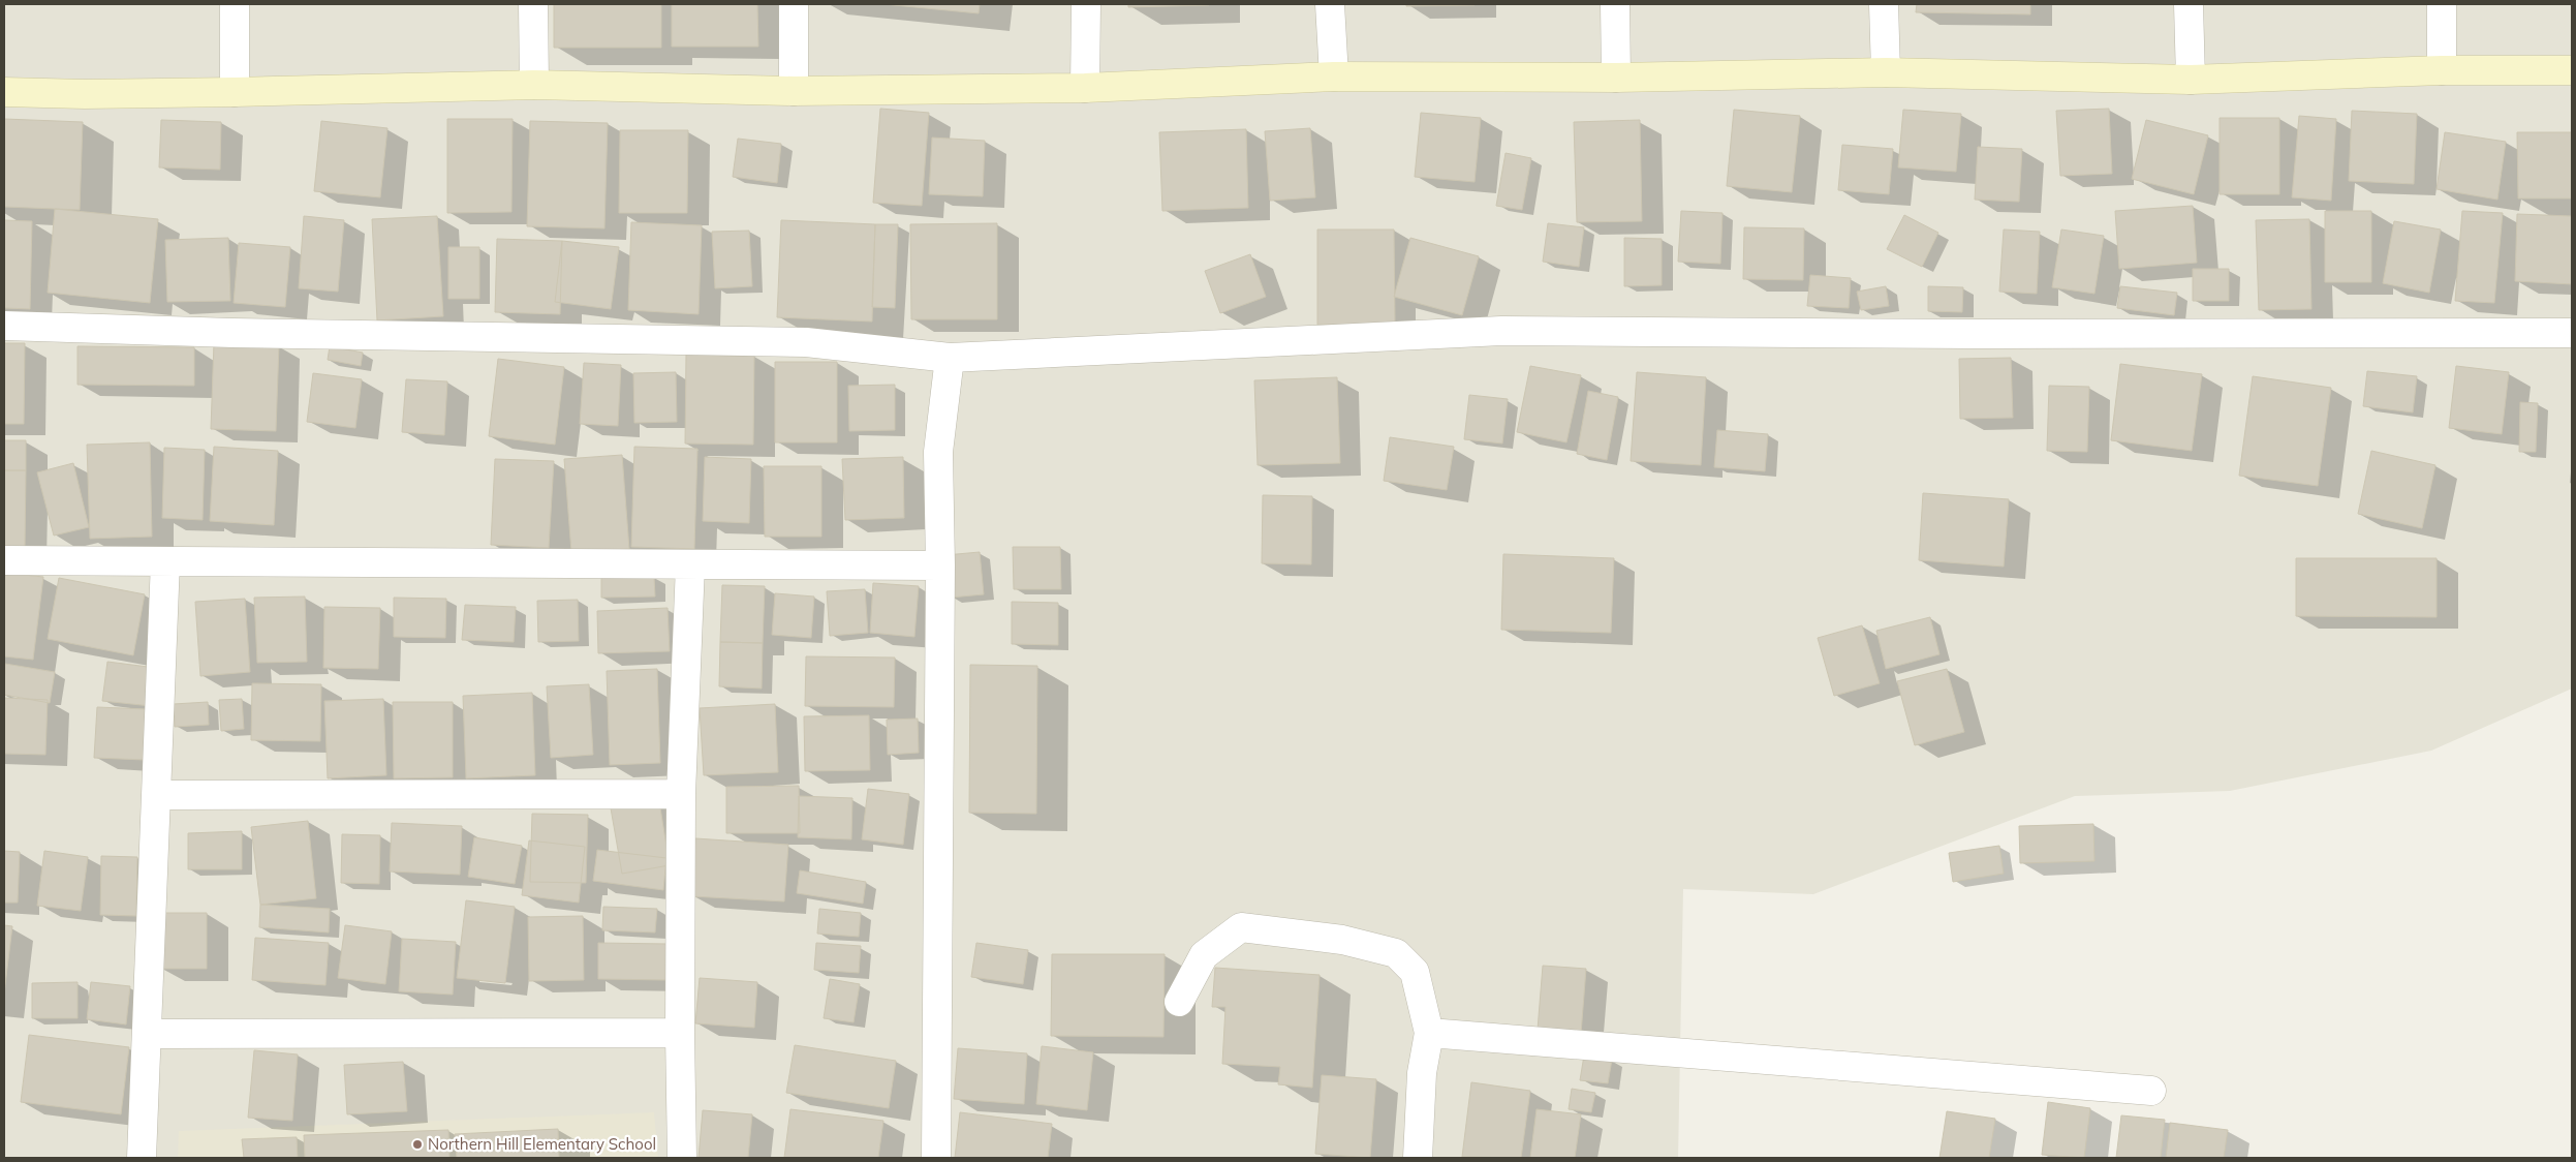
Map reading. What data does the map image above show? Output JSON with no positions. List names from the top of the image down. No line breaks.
{"places":["Northern Hill Elementary School"]}
